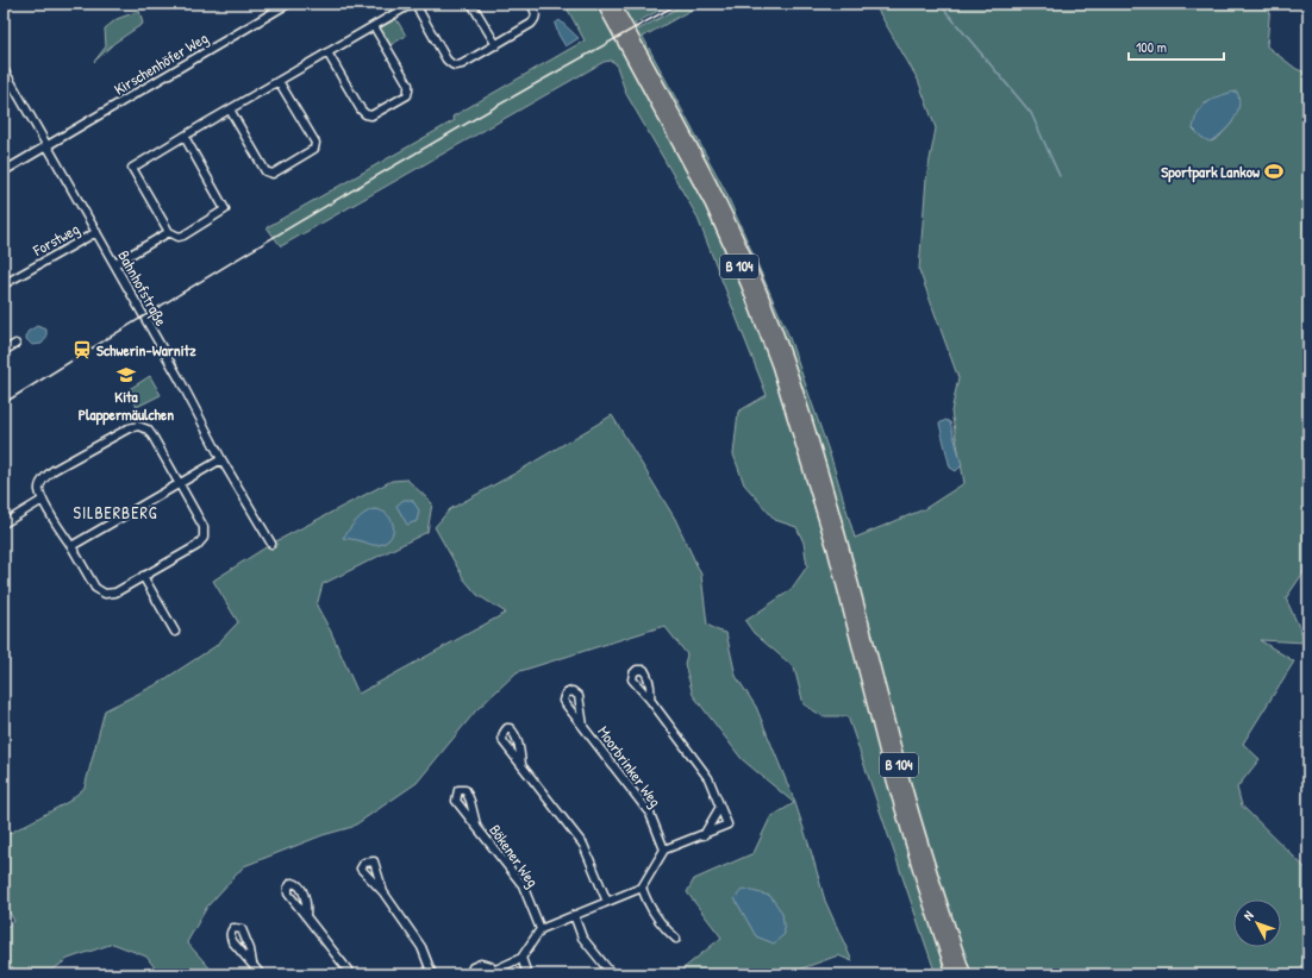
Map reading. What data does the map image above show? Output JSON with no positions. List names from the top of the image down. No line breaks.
{"streets":{"highway":["B 104"],"street":["Kirschenhöfer Weg","Forstweg","Bahnhofstraße","Moorbrinker Weg","Bökener Weg"]},"crossings":[["Kirschenhöfer Weg","Bahnhofstraße"],["Forstweg","Bahnhofstraße"]],"districts":["SILBERBERG"],"places":{"sports":["Sportpark Lankow"],"station":["Schwerin-Warnitz"],"school or university":["Kita Plappermäulchen"]},"scale_bar":"100 m","north":"top left"}
